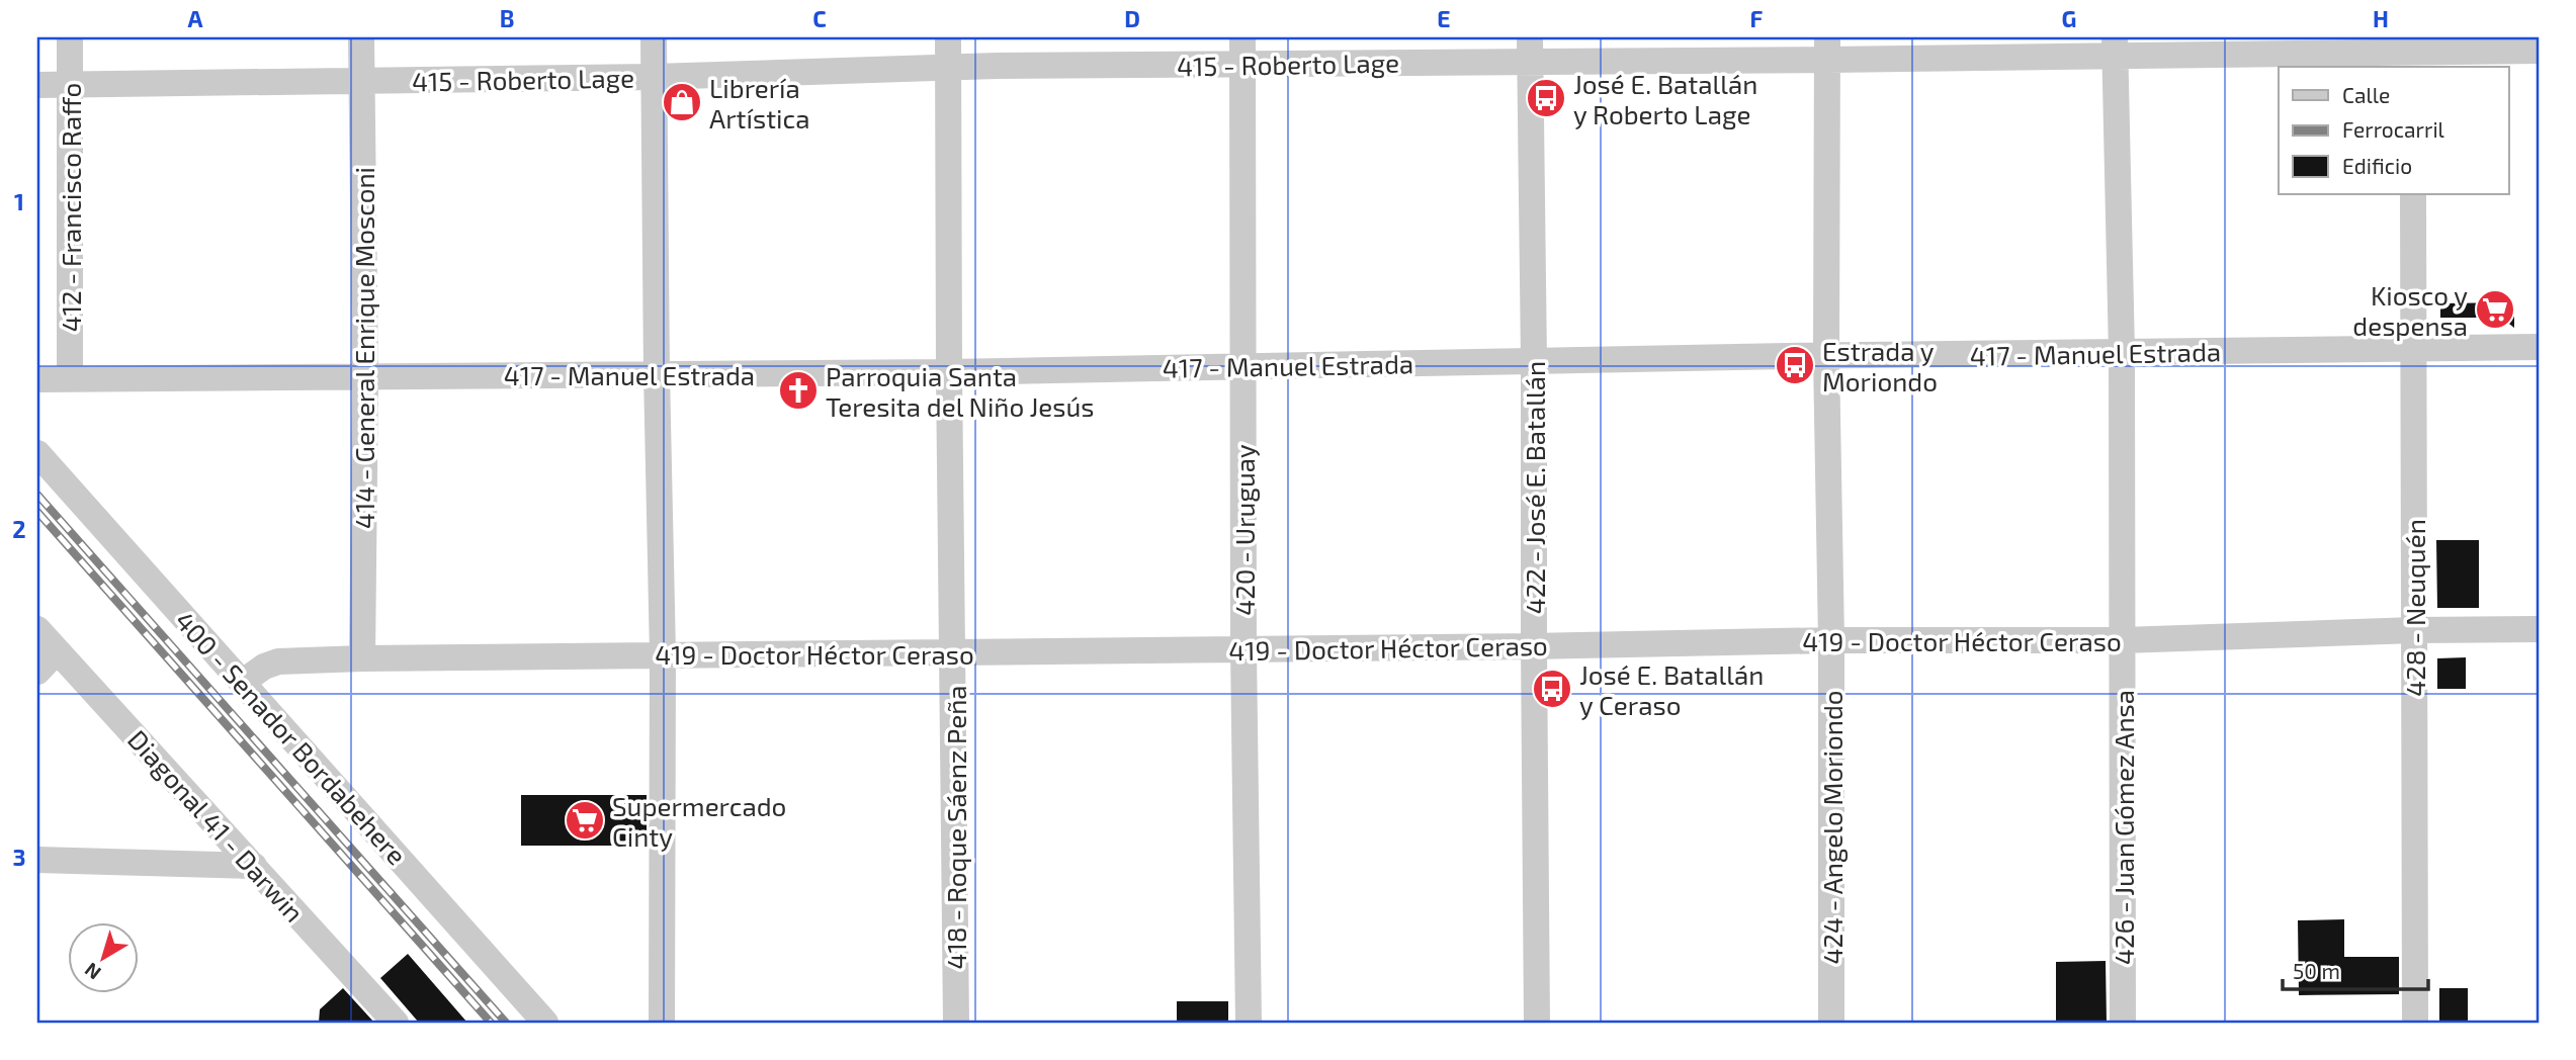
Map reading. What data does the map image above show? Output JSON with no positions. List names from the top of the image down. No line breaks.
{"streets":{"street":["415 - Roberto Lage","412 - Francisco Raffo","414 - General Enrique Mosconi","417 - Manuel Estrada","422 - José E. Batallán","420 - Uruguay","428 - Neuquén","419 - Doctor Héctor Ceraso","400 - Senador Bordabehere","Diagonal 41 - Darwin","418 - Roque Sáenz Peña","424 - Angelo Moriondo","426 - Juan Gómez Ansa"]},"crossings":[["415 - Roberto Lage","412 - Francisco Raffo"],["415 - Roberto Lage","414 - General Enrique Mosconi"],["415 - Roberto Lage","422 - José E. Batallán"],["415 - Roberto Lage","420 - Uruguay"],["415 - Roberto Lage","418 - Roque Sáenz Peña"],["415 - Roberto Lage","424 - Angelo Moriondo"],["415 - Roberto Lage","426 - Juan Gómez Ansa"],["412 - Francisco Raffo","417 - Manuel Estrada"],["414 - General Enrique Mosconi","417 - Manuel Estrada"],["414 - General Enrique Mosconi","419 - Doctor Héctor Ceraso"],["417 - Manuel Estrada","422 - José E. Batallán"],["417 - Manuel Estrada","420 - Uruguay"],["417 - Manuel Estrada","428 - Neuquén"],["417 - Manuel Estrada","418 - Roque Sáenz Peña"],["417 - Manuel Estrada","424 - Angelo Moriondo"],["417 - Manuel Estrada","426 - Juan Gómez Ansa"],["422 - José E. Batallán","419 - Doctor Héctor Ceraso"],["420 - Uruguay","419 - Doctor Héctor Ceraso"],["428 - Neuquén","419 - Doctor Héctor Ceraso"],["419 - Doctor Héctor Ceraso","400 - Senador Bordabehere"],["419 - Doctor Héctor Ceraso","418 - Roque Sáenz Peña"],["419 - Doctor Héctor Ceraso","424 - Angelo Moriondo"],["419 - Doctor Héctor Ceraso","426 - Juan Gómez Ansa"]],"places":{"bus stop":["José E. Batallán y Roberto Lage","Estrada y Moriondo","José E. Batallán y Ceraso"],"shop":["Librería Artística"],"supermarket":["Kiosco y despensa","Supermercado Cinty"],"church":["Parroquia Santa Teresita del Niño Jesús"]},"legend":["Calle","Ferrocarril","Edificio"],"scale_bar":"50 m","north":"bottom left","grid":{"columns":["A","B","C","D","E","F","G","H"],"rows":["1","2","3"]}}
